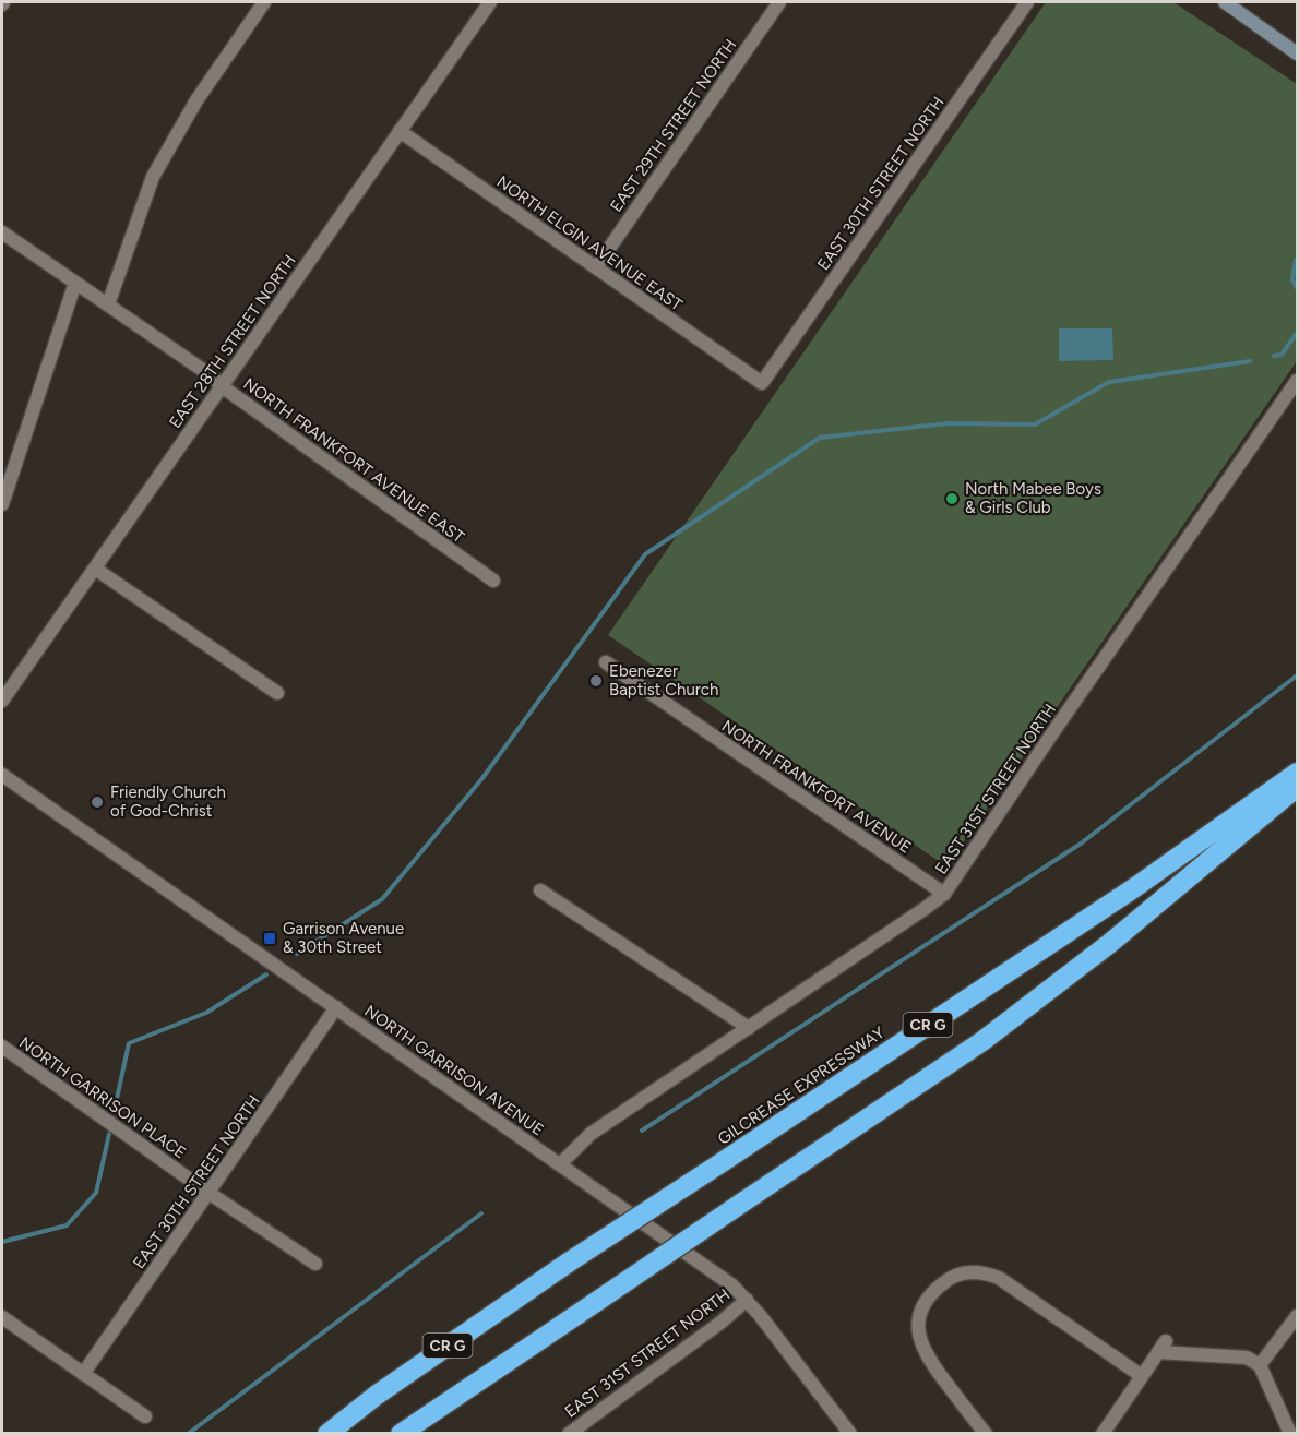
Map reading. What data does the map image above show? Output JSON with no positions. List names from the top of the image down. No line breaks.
{"streets":{"highway":["CR G","GILCREASE EXPRESSWAY"],"street":["EAST 29TH STREET NORTH","EAST 30TH STREET NORTH","NORTH ELGIN AVENUE EAST","EAST 28TH STREET NORTH","NORTH FRANKFORT AVENUE EAST","NORTH FRANKFORT AVENUE","EAST 31ST STREET NORTH","NORTH GARRISON AVENUE","NORTH GARRISON PLACE"]},"crossings":[["EAST 29TH STREET NORTH","NORTH ELGIN AVENUE EAST"],["EAST 30TH STREET NORTH","NORTH ELGIN AVENUE EAST"],["EAST 30TH STREET NORTH","NORTH GARRISON AVENUE"],["EAST 30TH STREET NORTH","NORTH GARRISON PLACE"],["NORTH ELGIN AVENUE EAST","EAST 28TH STREET NORTH"],["EAST 28TH STREET NORTH","NORTH FRANKFORT AVENUE EAST"],["NORTH FRANKFORT AVENUE","EAST 31ST STREET NORTH"],["EAST 31ST STREET NORTH","NORTH GARRISON AVENUE"]],"places":{"other":["North Mabee Boys & Girls Club","Ebenezer Baptist Church","Friendly Church of God-Christ"],"transit":["Garrison Avenue & 30th Street"]}}
